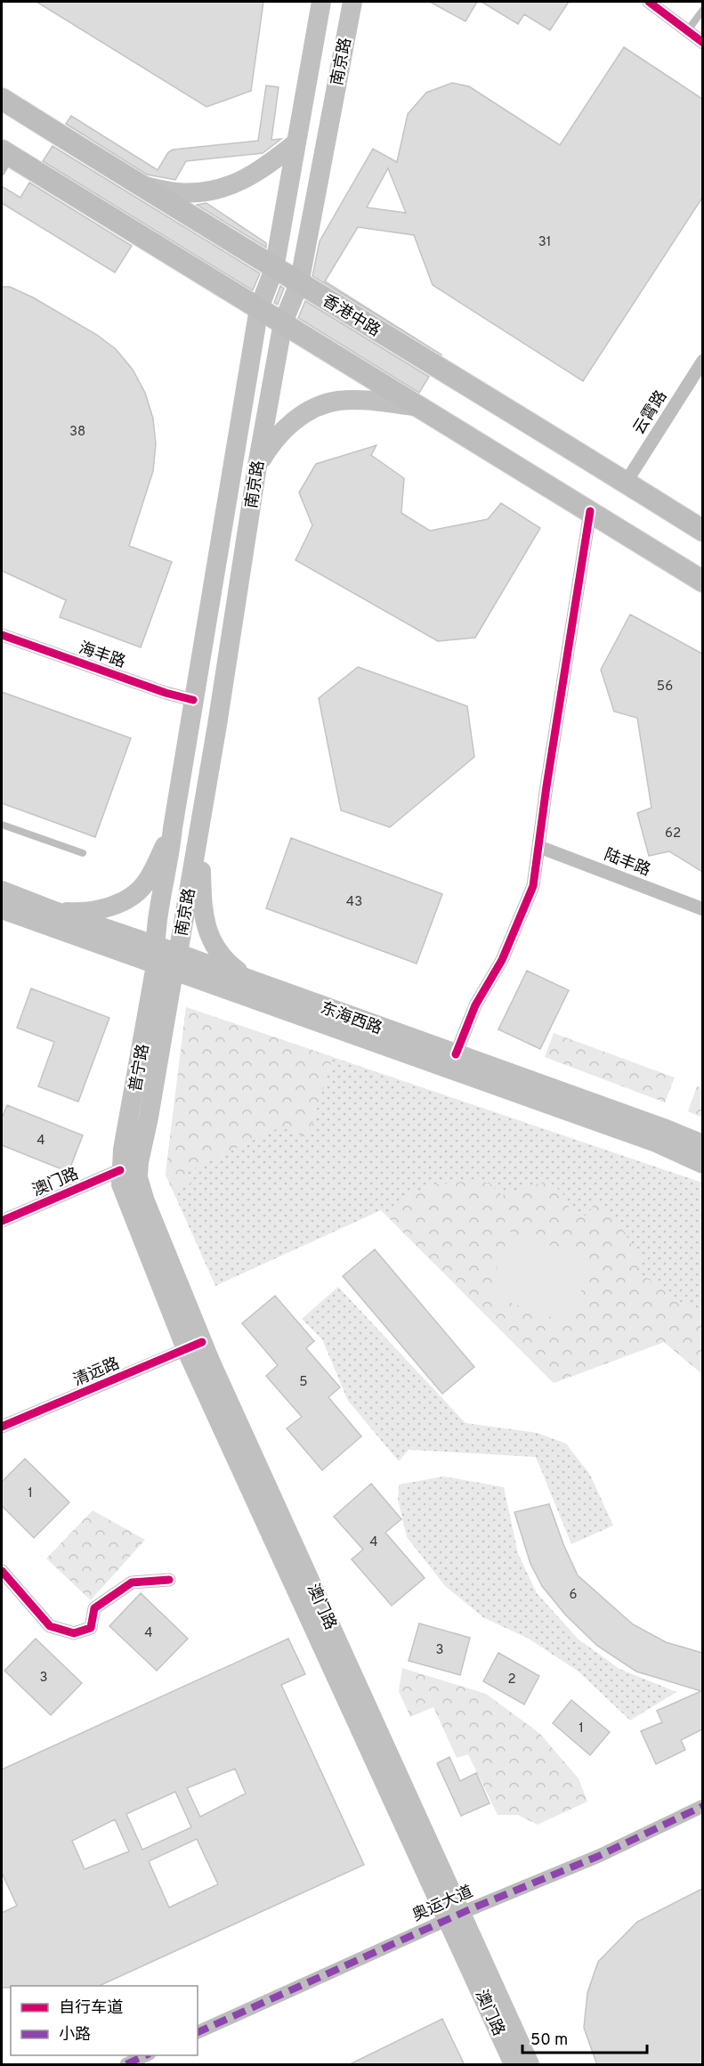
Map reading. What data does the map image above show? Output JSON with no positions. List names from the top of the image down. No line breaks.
{"streets":{"main road":["南京路","香港中路","东海西路","普宁路","澳门路"],"street":["云霄路","海丰路","陆丰路","清远路","奥运大道"]},"crossings":[["南京路","香港中路"],["南京路","海丰路"],["南京路","东海西路"],["南京路","普宁路"],["香港中路","云霄路"],["东海西路","普宁路"],["普宁路","澳门路"],["澳门路","清远路"],["澳门路","奥运大道"]],"house_numbers":["31","38","56","62","43","4","5","1","4","6","4","3","3","2","1"],"legend":["自行车道","小路"],"scale_bar":"50 m"}
